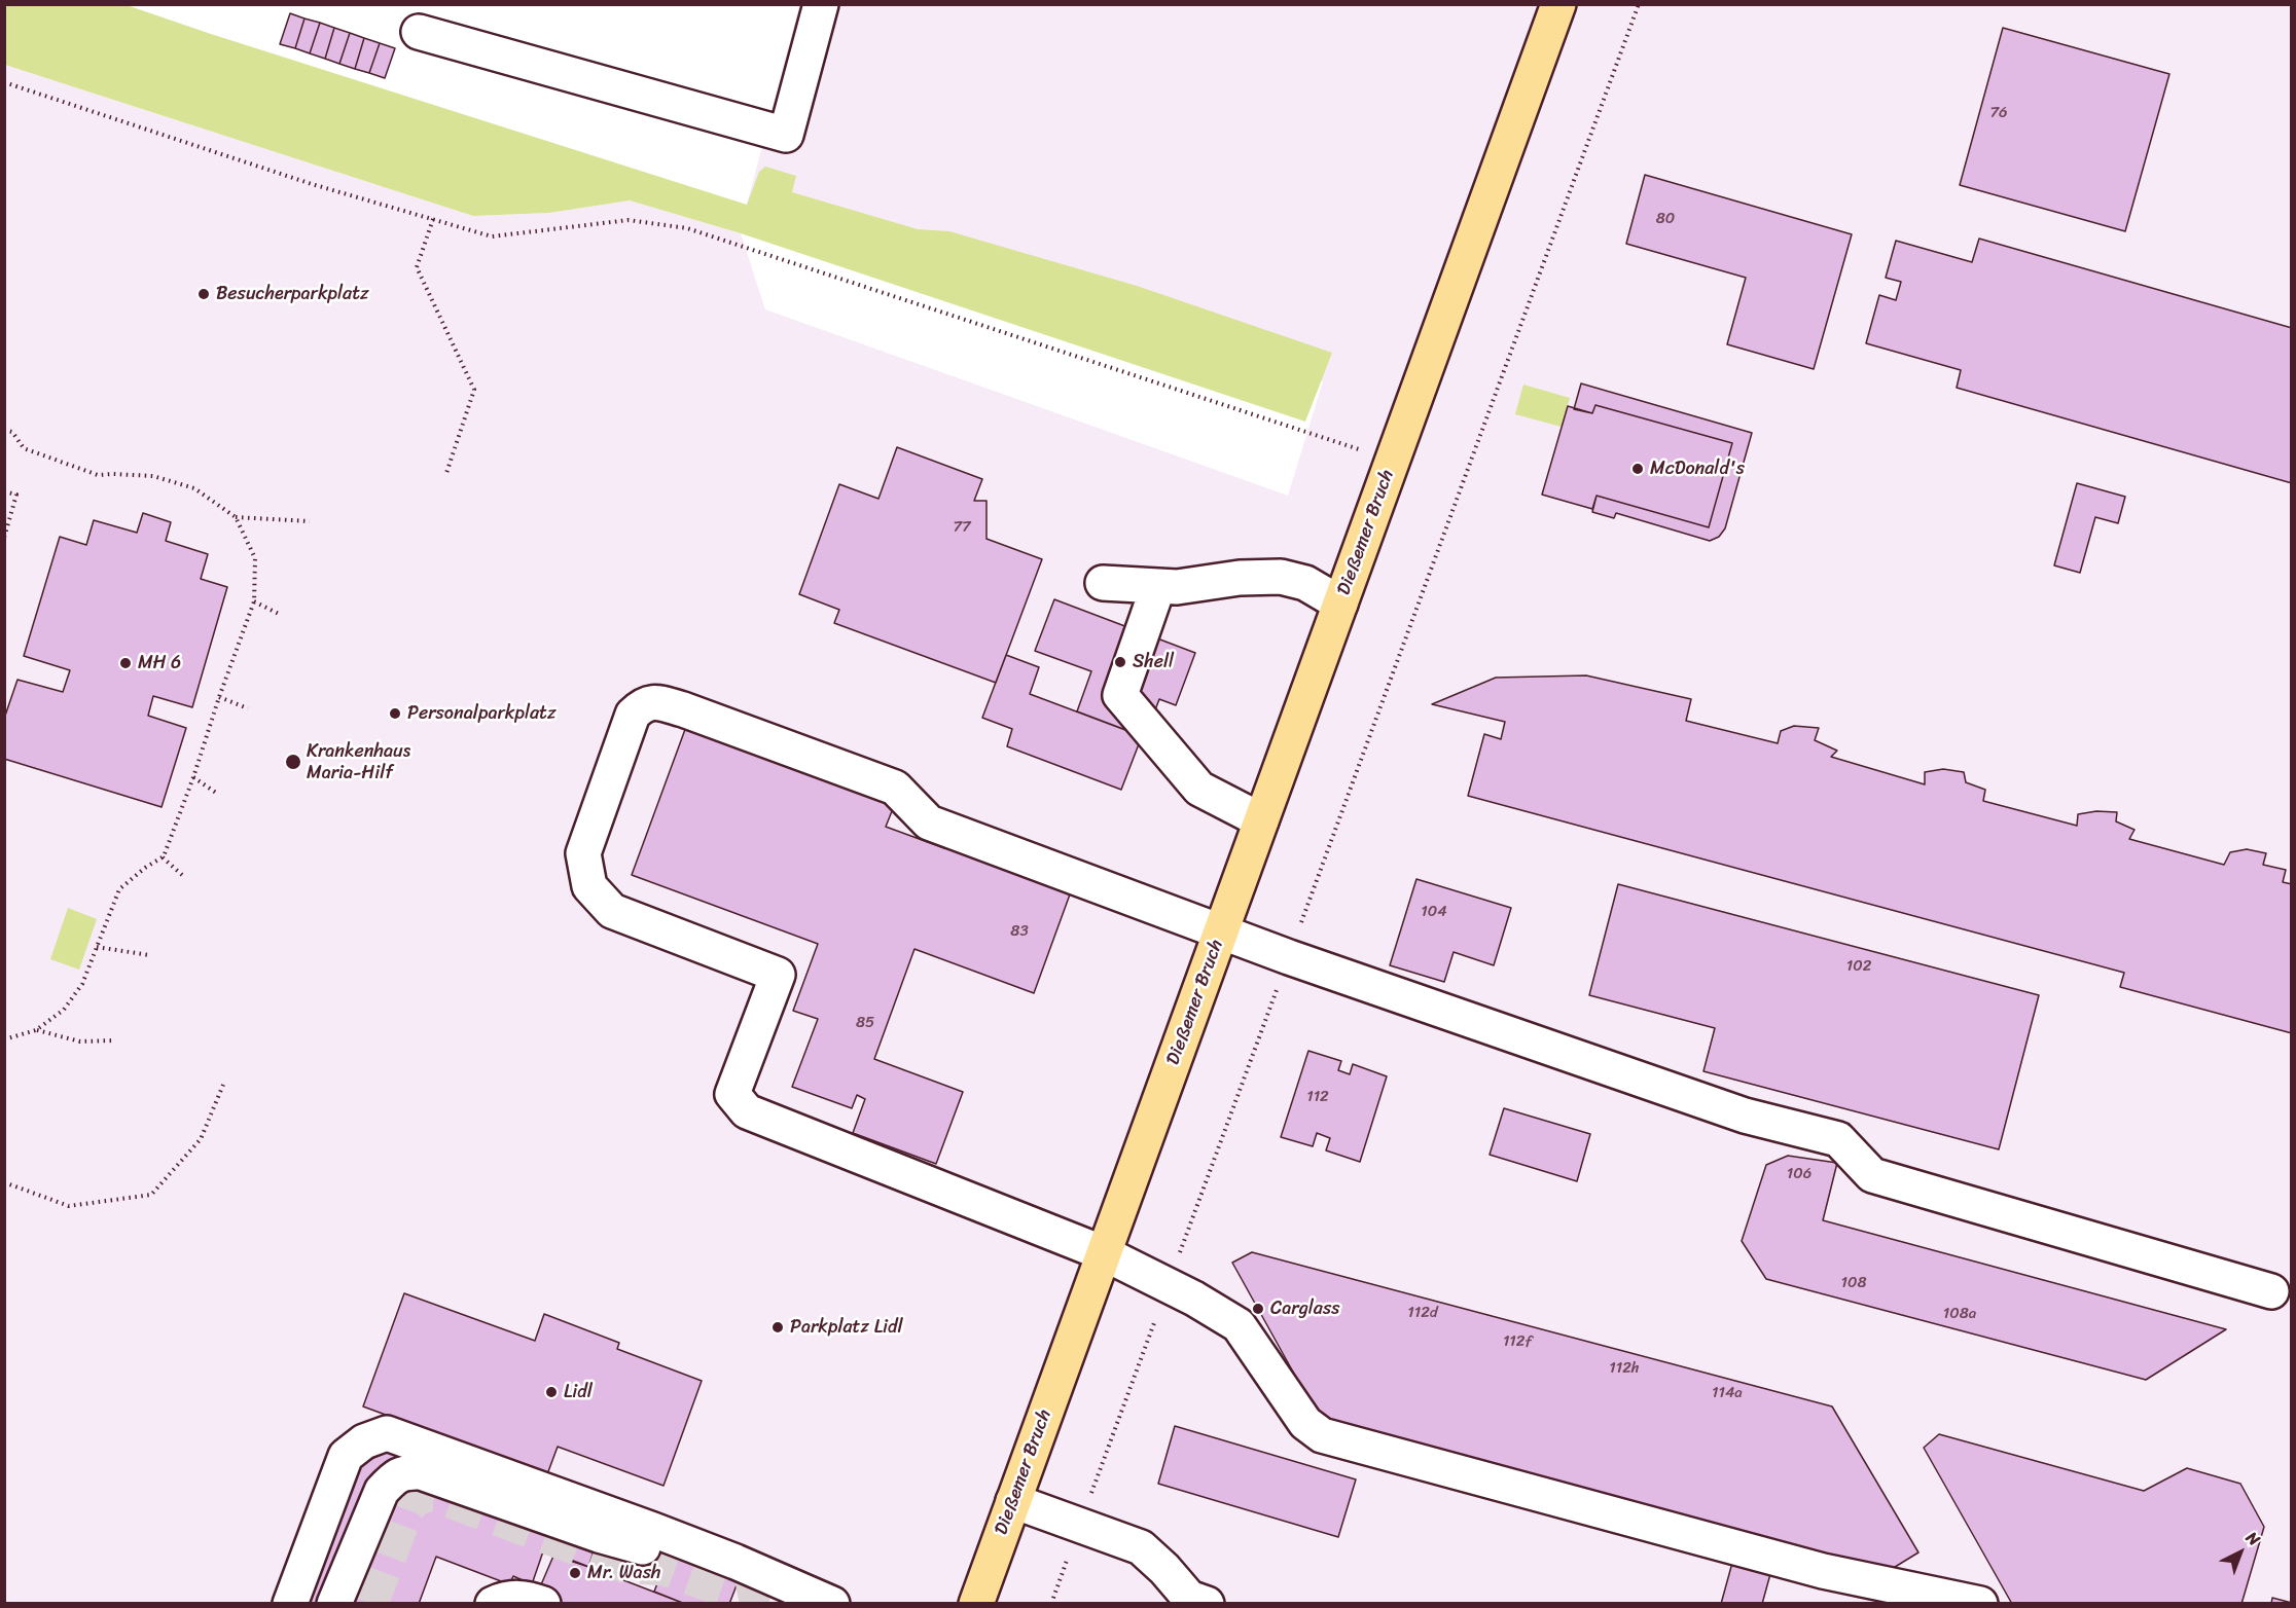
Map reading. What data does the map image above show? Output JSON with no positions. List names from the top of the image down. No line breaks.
{"streets":{"main road":["Dießemer Bruch"]},"places":["Besucherparkplatz","McDonald's","Shell","MH 6","Personalparkplatz","Krankenhaus Maria-Hilf","Carglass","Parkplatz Lidl","Lidl","Mr. Wash"],"house_numbers":["76","80","77","104","83","102","85","112","106","108","112d","108a","112f","112h","114a"],"north":"top right"}
